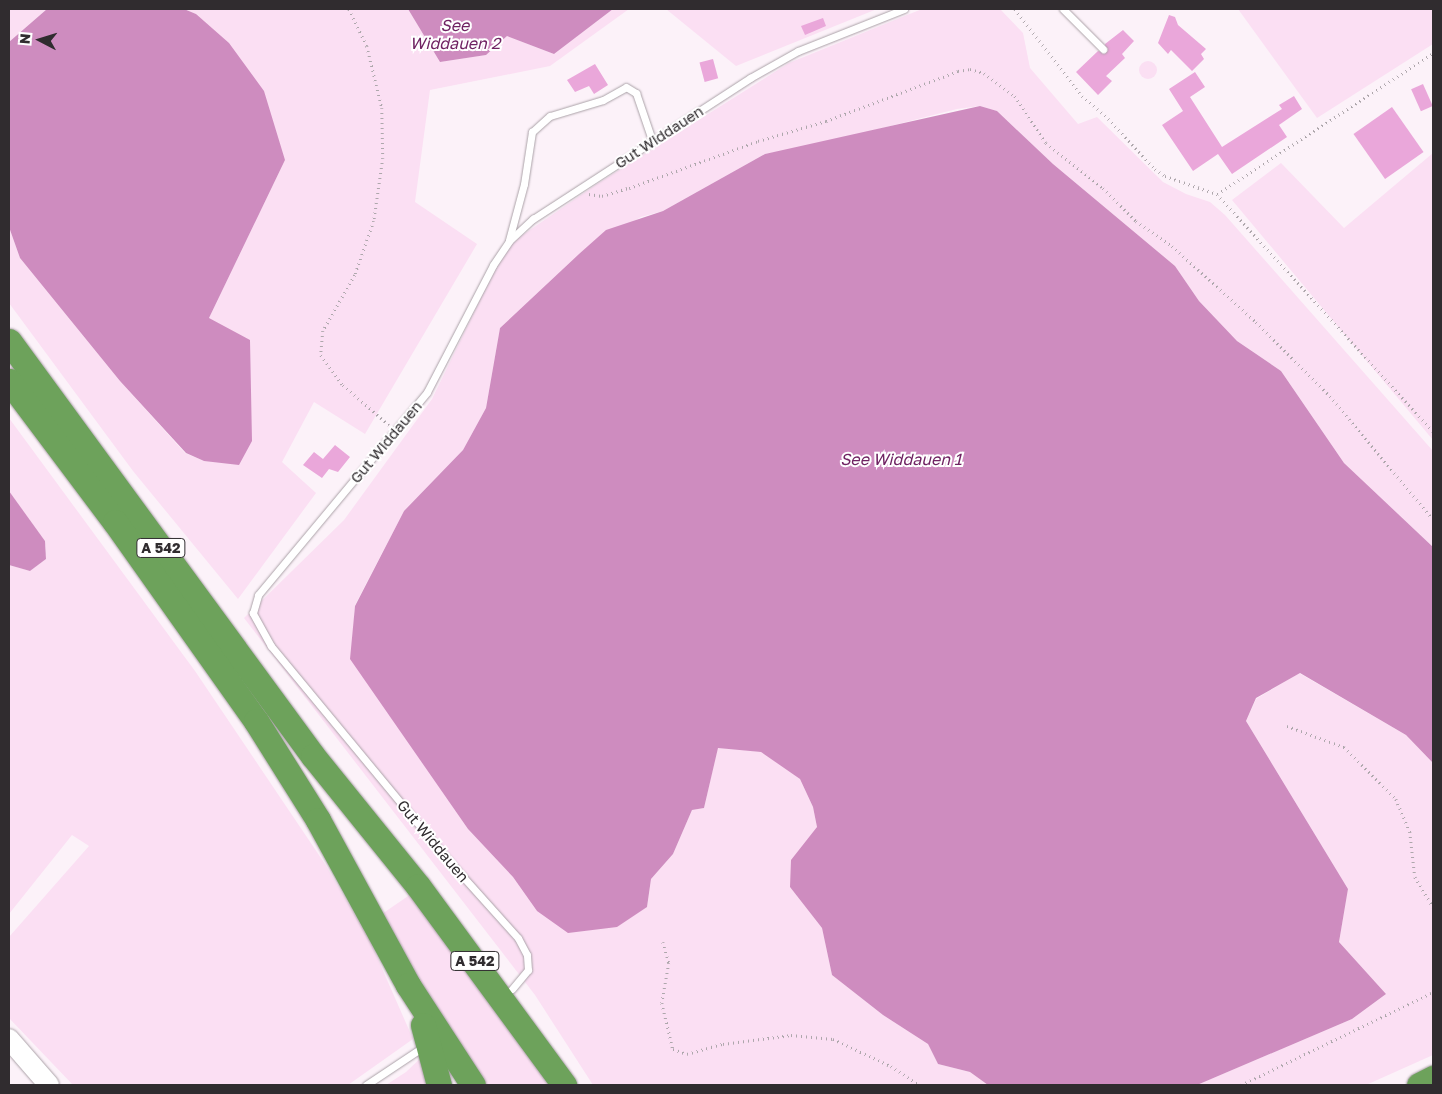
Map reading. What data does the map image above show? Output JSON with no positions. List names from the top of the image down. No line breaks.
{"streets":{"highway":["A 542"],"lane":["Gut Widdauen"]},"water":["See Widdauen 2","See Widdauen 1"],"north":"left"}
